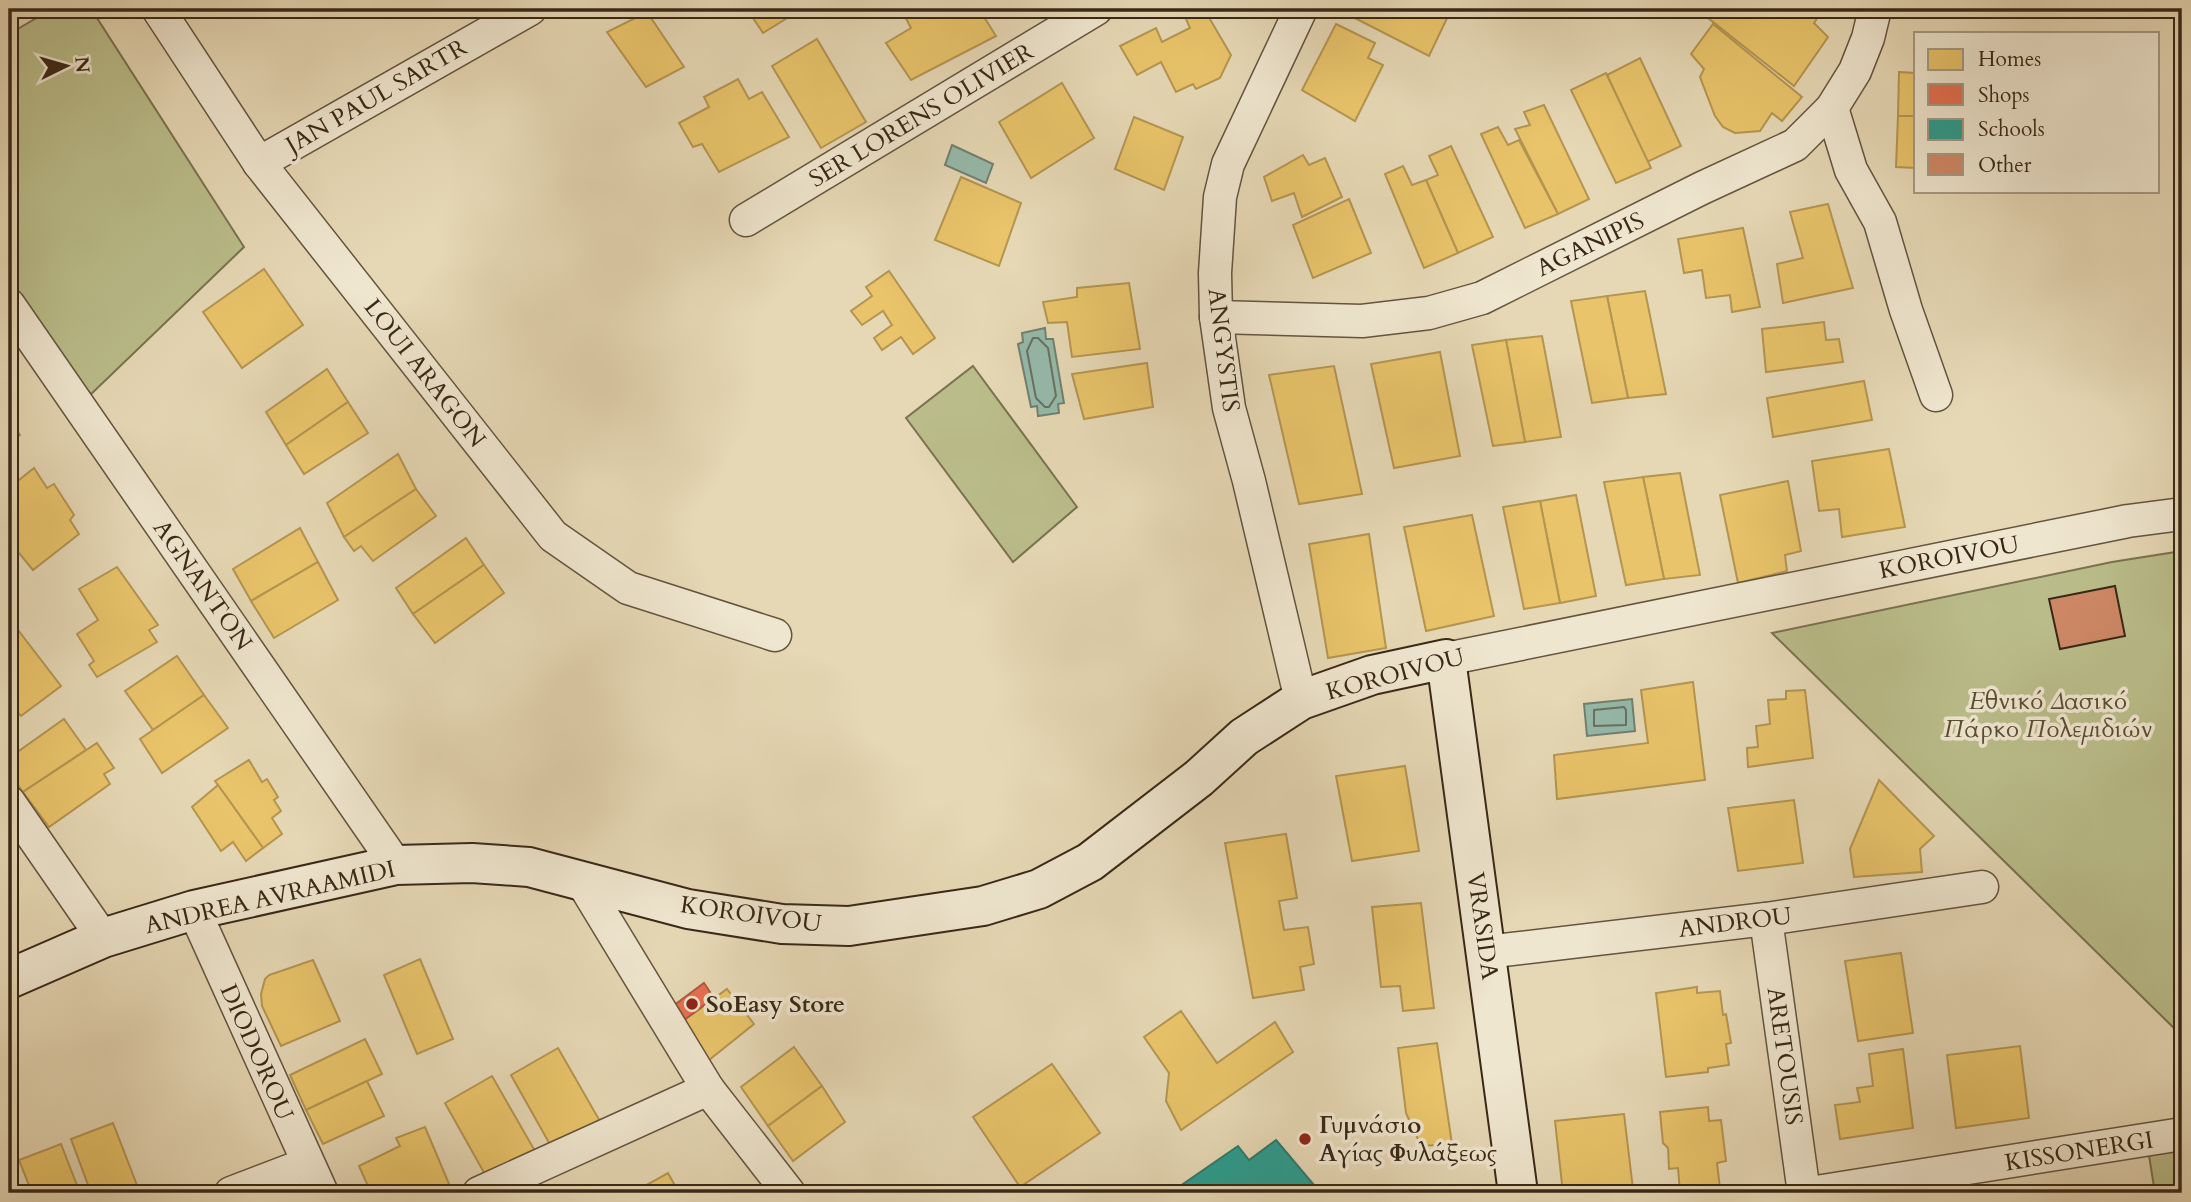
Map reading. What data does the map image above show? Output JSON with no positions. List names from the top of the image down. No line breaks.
{"streets":{"street":["JAN PAUL SARTR","SER LORENS OLIVIER","AGANIPIS","ANGYSTIS","LOUI ARAGON","KOROIVOU","AGNANTON","ANDREA AVRAAMIDI","ANDROU","VRASIDA","DIODOROU","ARETOUSIS","KISSONERGI"]},"crossings":[["JAN PAUL SARTR","LOUI ARAGON"],["AGANIPIS","ANGYSTIS"],["ANGYSTIS","KOROIVOU"],["KOROIVOU","ANDREA AVRAAMIDI"],["KOROIVOU","VRASIDA"],["AGNANTON","ANDREA AVRAAMIDI"],["ANDREA AVRAAMIDI","DIODOROU"],["ANDROU","VRASIDA"],["ANDROU","ARETOUSIS"]],"parks":["Εθνικό Δασικό Πάρκο Πολεμιδιών"],"places":["SoEasy Store","Γυμνάσιο Αγίας Φυλάξεως"],"legend":["Homes","Shops","Schools","Other"],"north":"right"}
